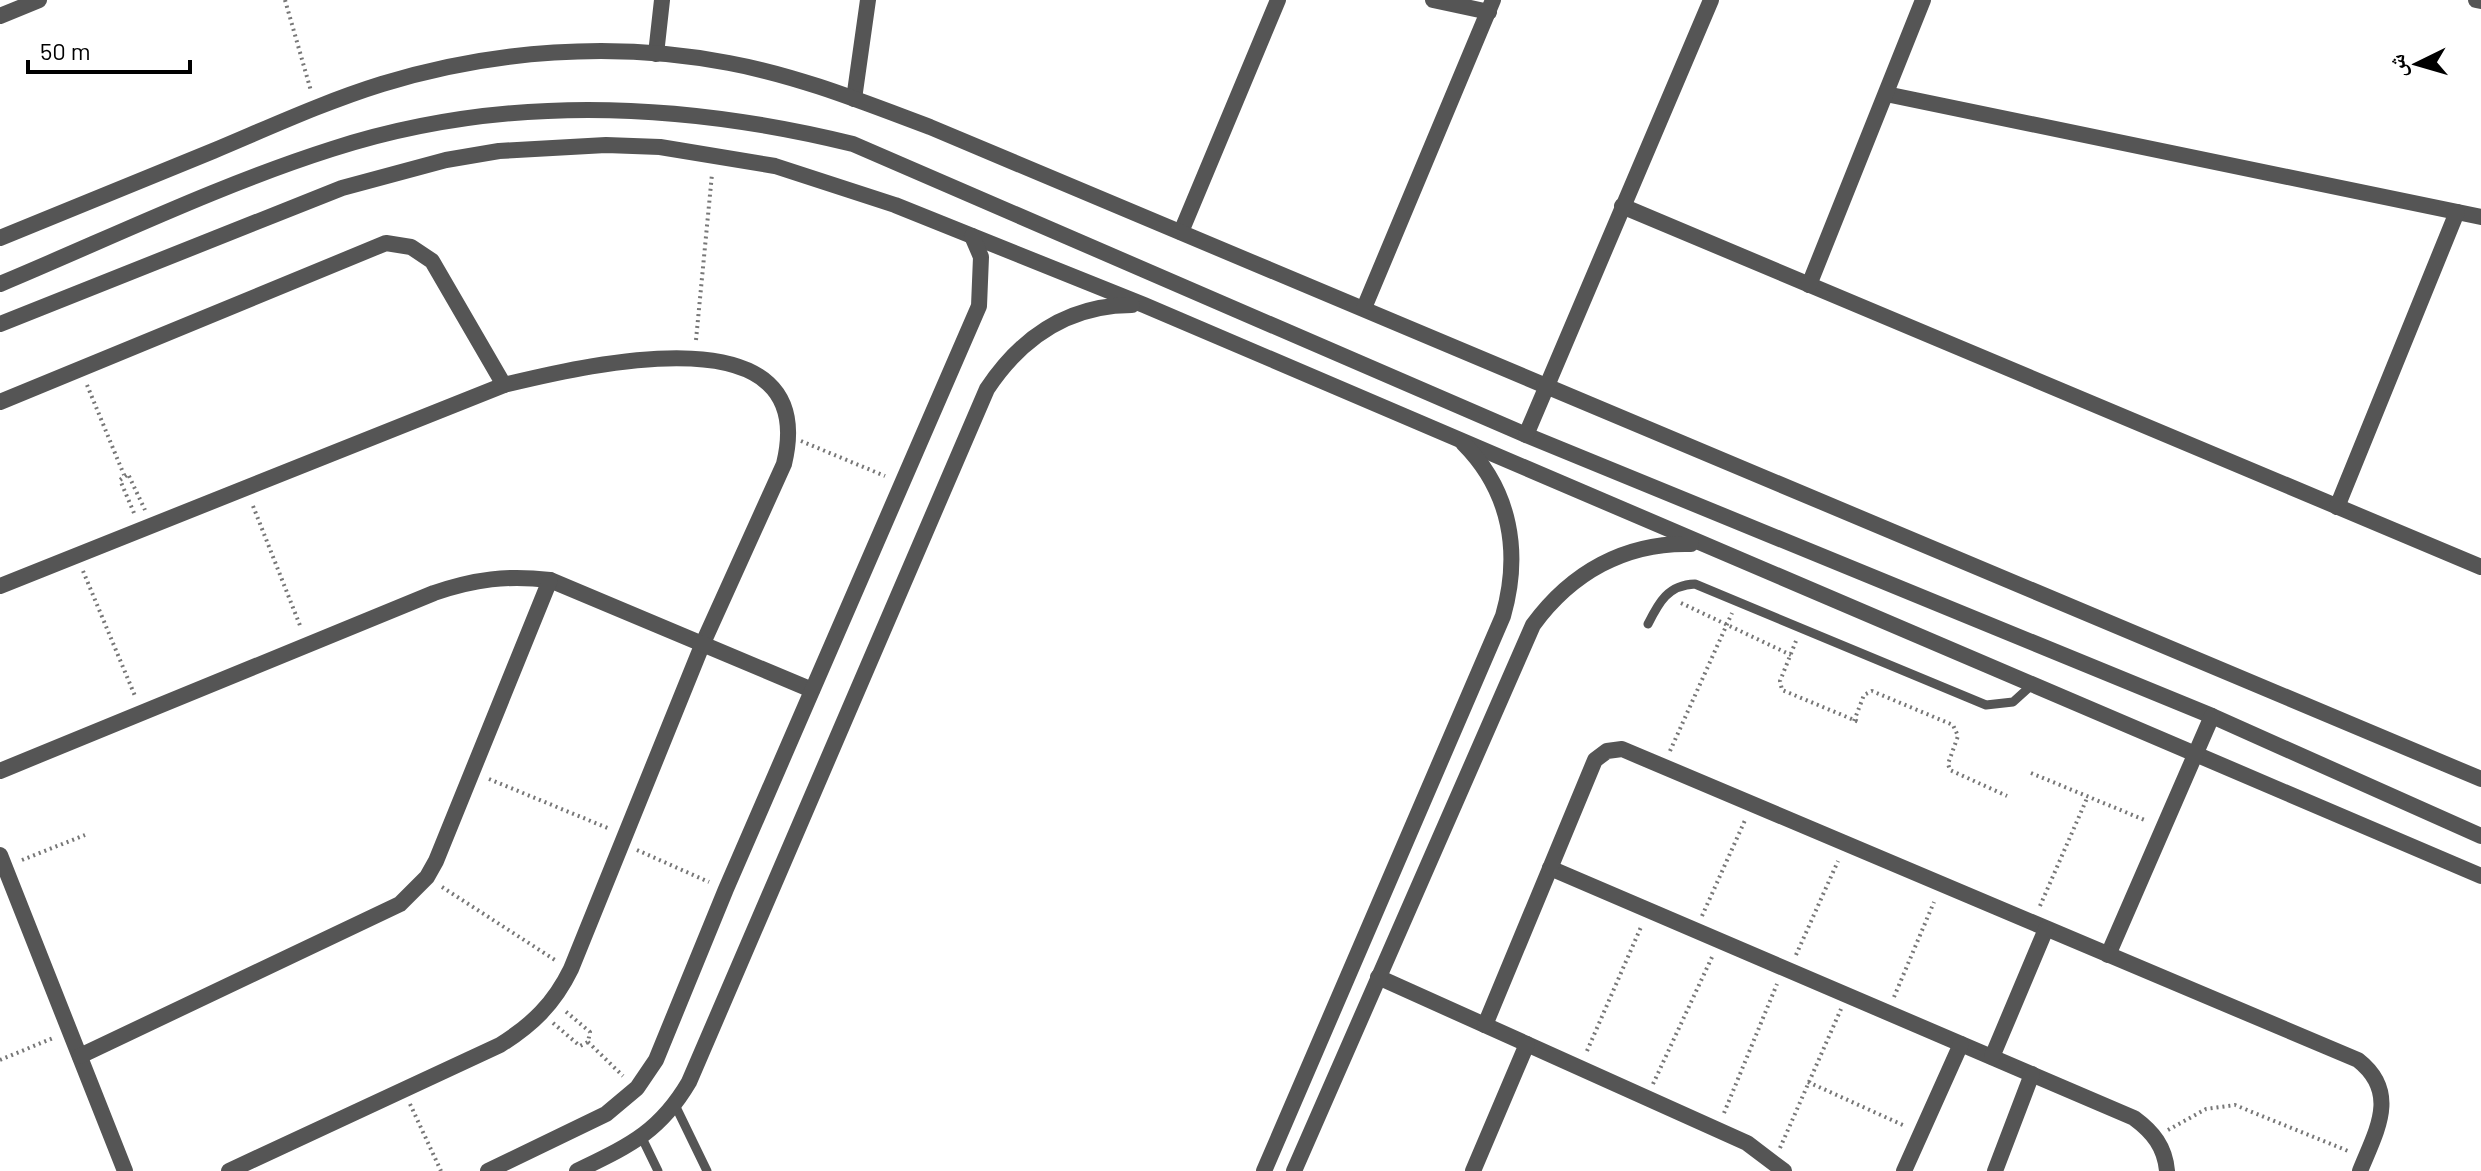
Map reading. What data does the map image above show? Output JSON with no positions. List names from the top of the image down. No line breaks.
{"scale_bar":"50 m","north":"left"}
